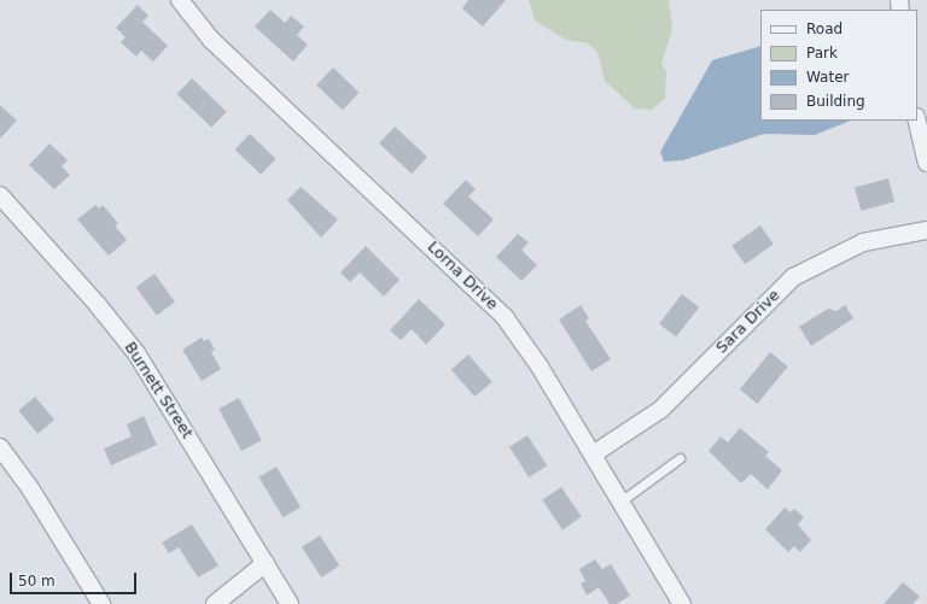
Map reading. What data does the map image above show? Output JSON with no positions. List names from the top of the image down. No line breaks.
{"streets":{"street":["Lorna Drive","Sara Drive","Burnett Street"]},"crossings":[["Lorna Drive","Sara Drive"]],"legend":["Road","Park","Water","Building"],"scale_bar":"50 m"}
